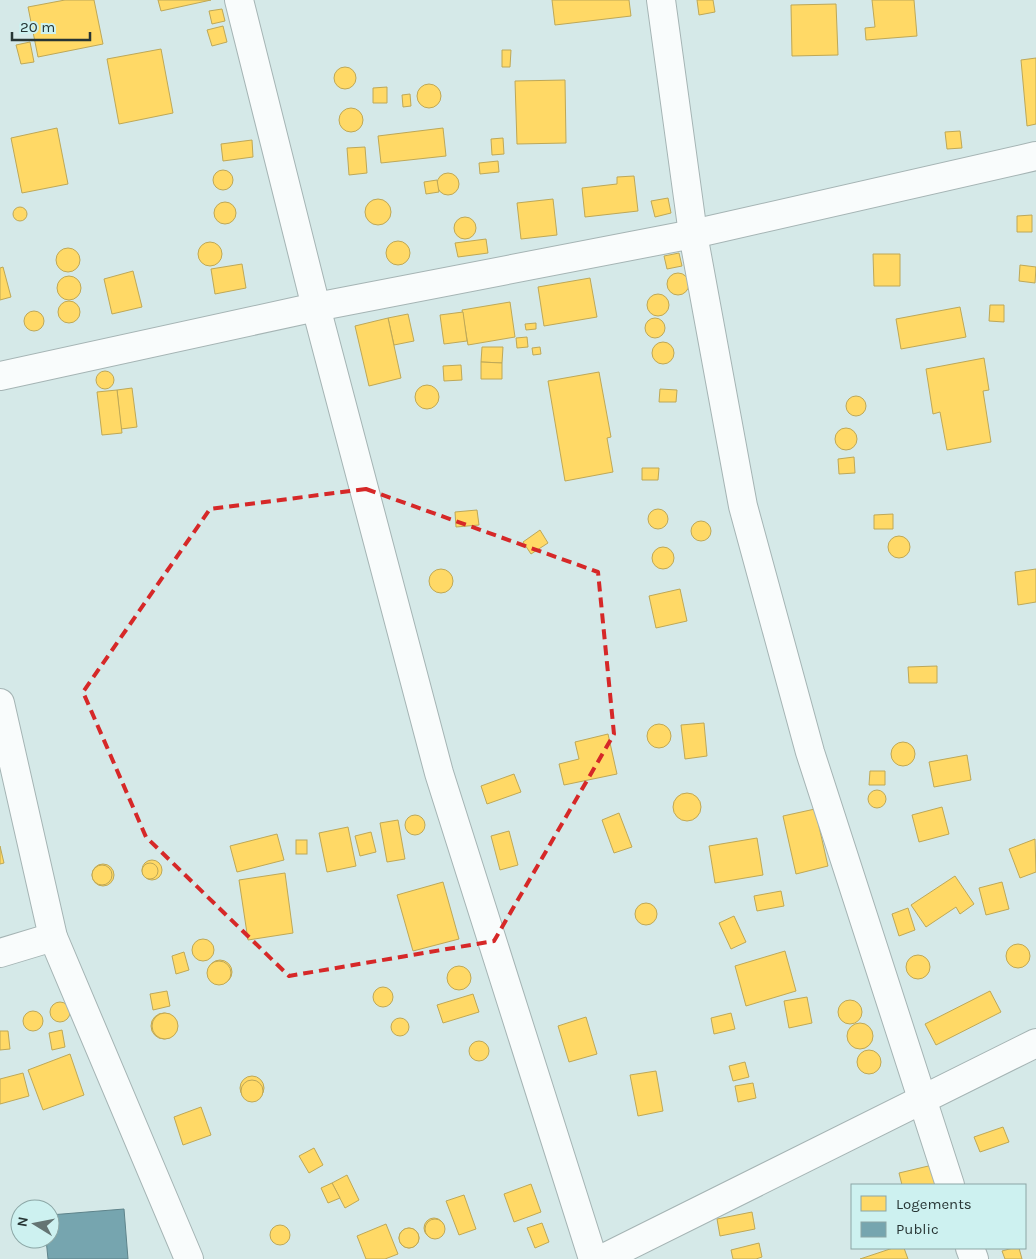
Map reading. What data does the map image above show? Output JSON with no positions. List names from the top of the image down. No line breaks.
{"legend":["Logements","Public"],"scale_bar":"20 m","north":"left"}
